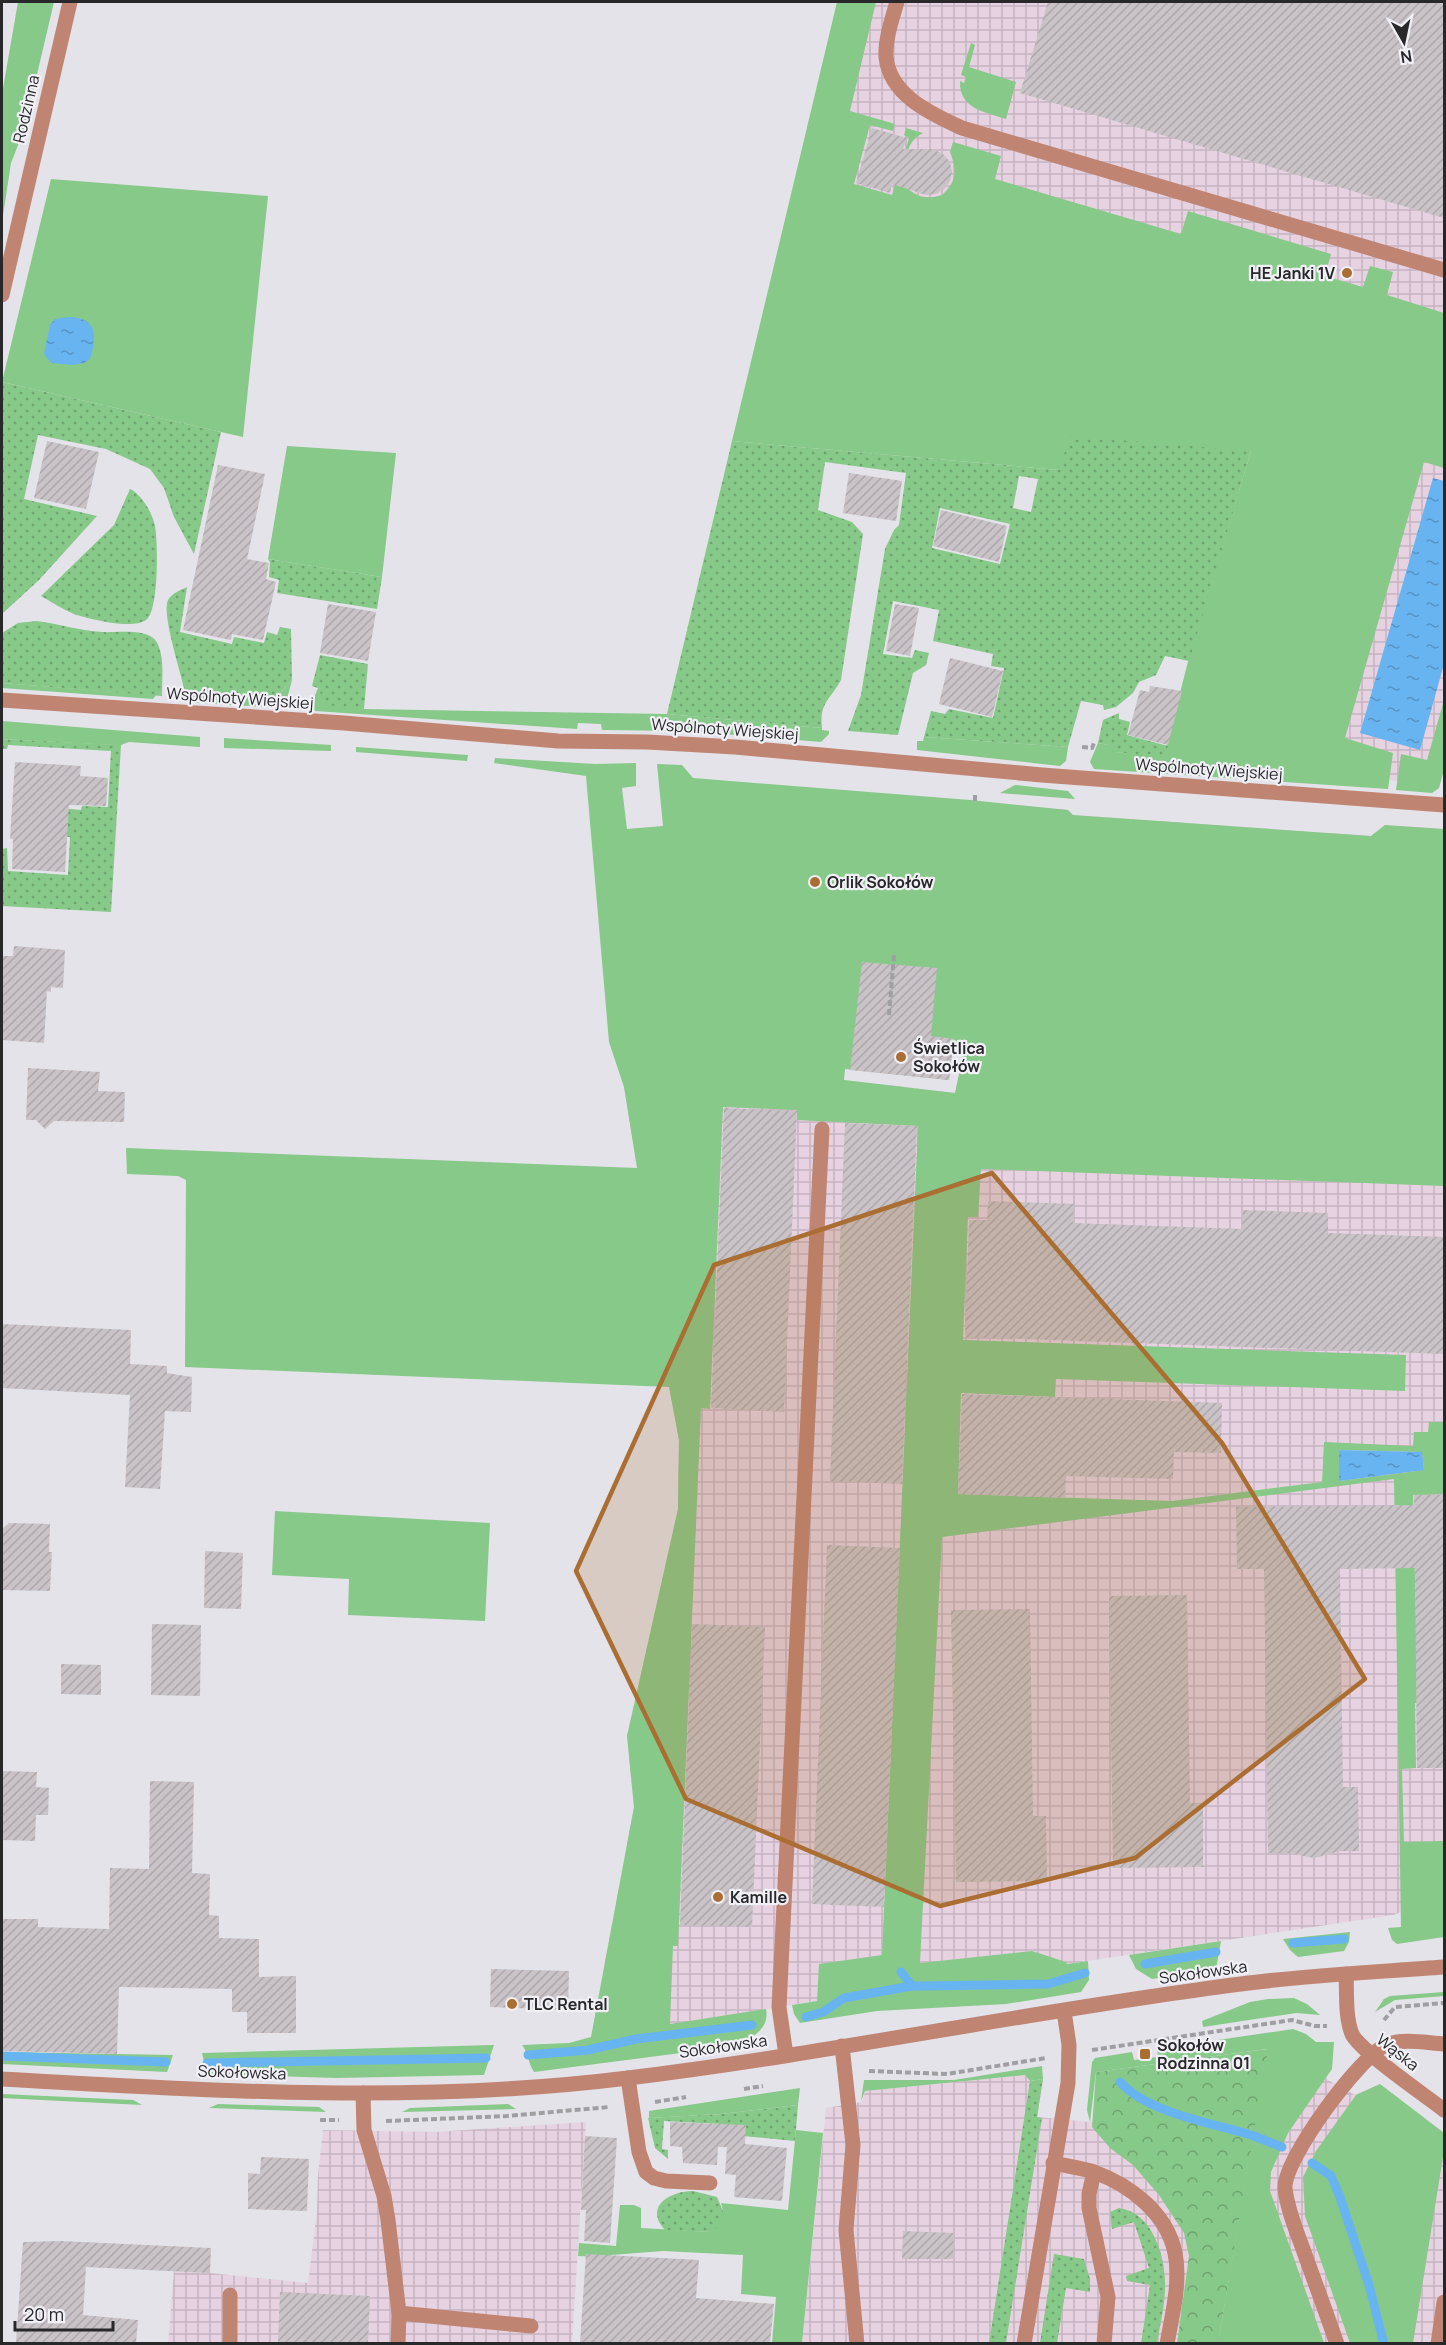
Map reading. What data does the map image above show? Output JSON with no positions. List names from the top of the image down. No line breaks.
{"streets":{"street":["Rodzinna","Wspólnoty Wiejskiej","Sokołowska","Wąska"]},"crossings":[["Sokołowska","Wąska"]],"places":{"other":["HE Janki 1V","Orlik Sokołów","Świetlica Sokołów","Kamille","TLC Rental"],"transit":["Sokołów Rodzinna 01"]},"scale_bar":"20 m","north":"bottom"}
